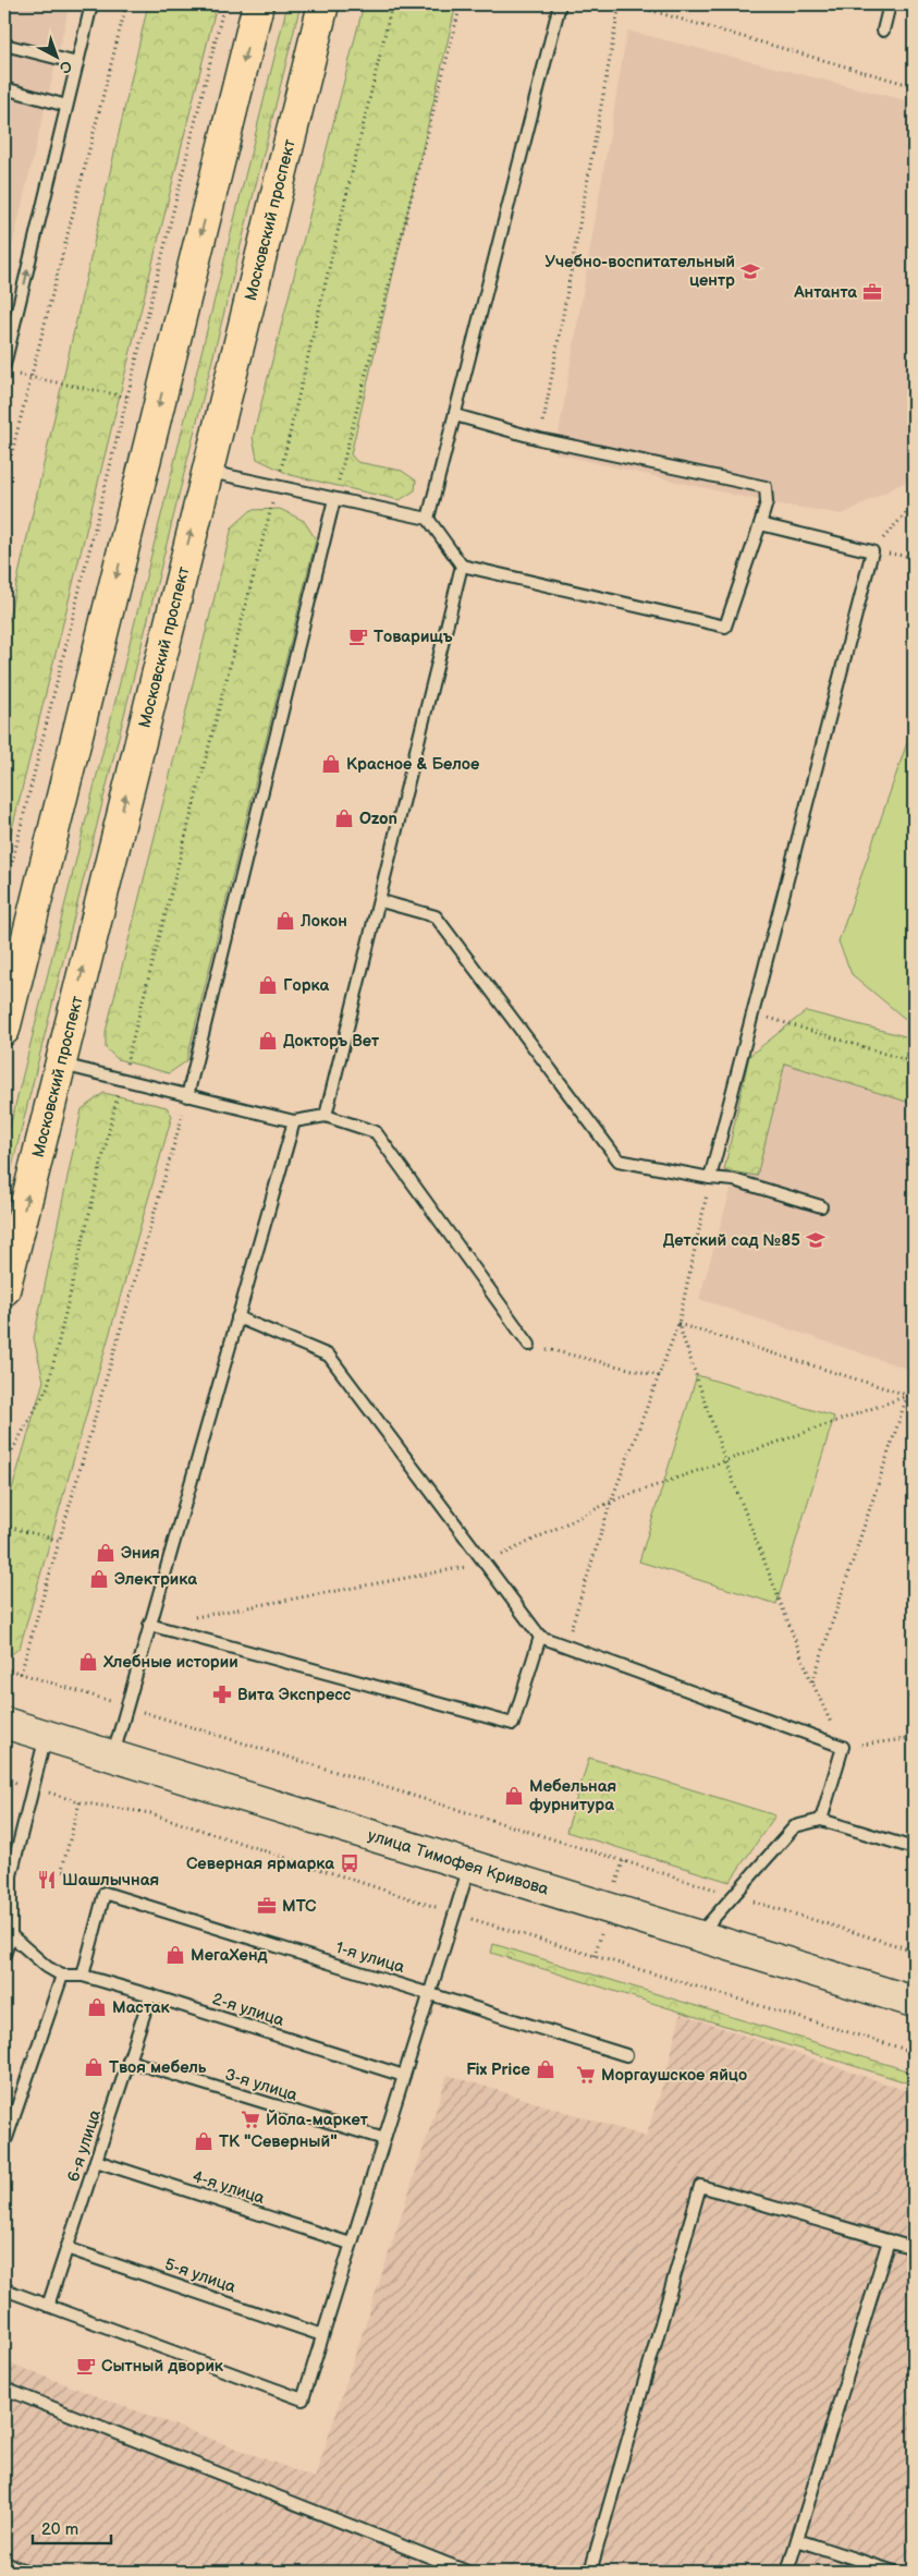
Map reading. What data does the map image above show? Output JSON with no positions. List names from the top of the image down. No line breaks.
{"streets":{"main road":["Московский проспект"],"street":["улица Тимофея Кривова"],"lane":["1-я улица","2-я улица","3-я улица","6-я улица","4-я улица","5-я улица"]},"crossings":[["2-я улица","6-я улица"],["3-я улица","6-я улица"],["6-я улица","4-я улица"],["6-я улица","5-я улица"]],"places":{"school or university":["Учебно-воспитательный центр","Детский сад №85"],"office":["Антанта","МТС"],"cafe":["Товарищъ","Сытный дворик"],"shop":["Красное & Белое","Ozon","Локон","Горка","Докторъ Вет","Эния","Электрика","Хлебные истории","Мебельная фурнитура","МегаХенд","Мастак","Твоя мебель","Fix Price","ТК \"Северный\""],"pharmacy":["Вита Экспресс"],"bus stop":["Северная ярмарка"],"restaurant":["Шашлычная"],"supermarket":["Моргаушское яйцо","Йола-маркет"]},"scale_bar":"20 m","north":"bottom right"}
